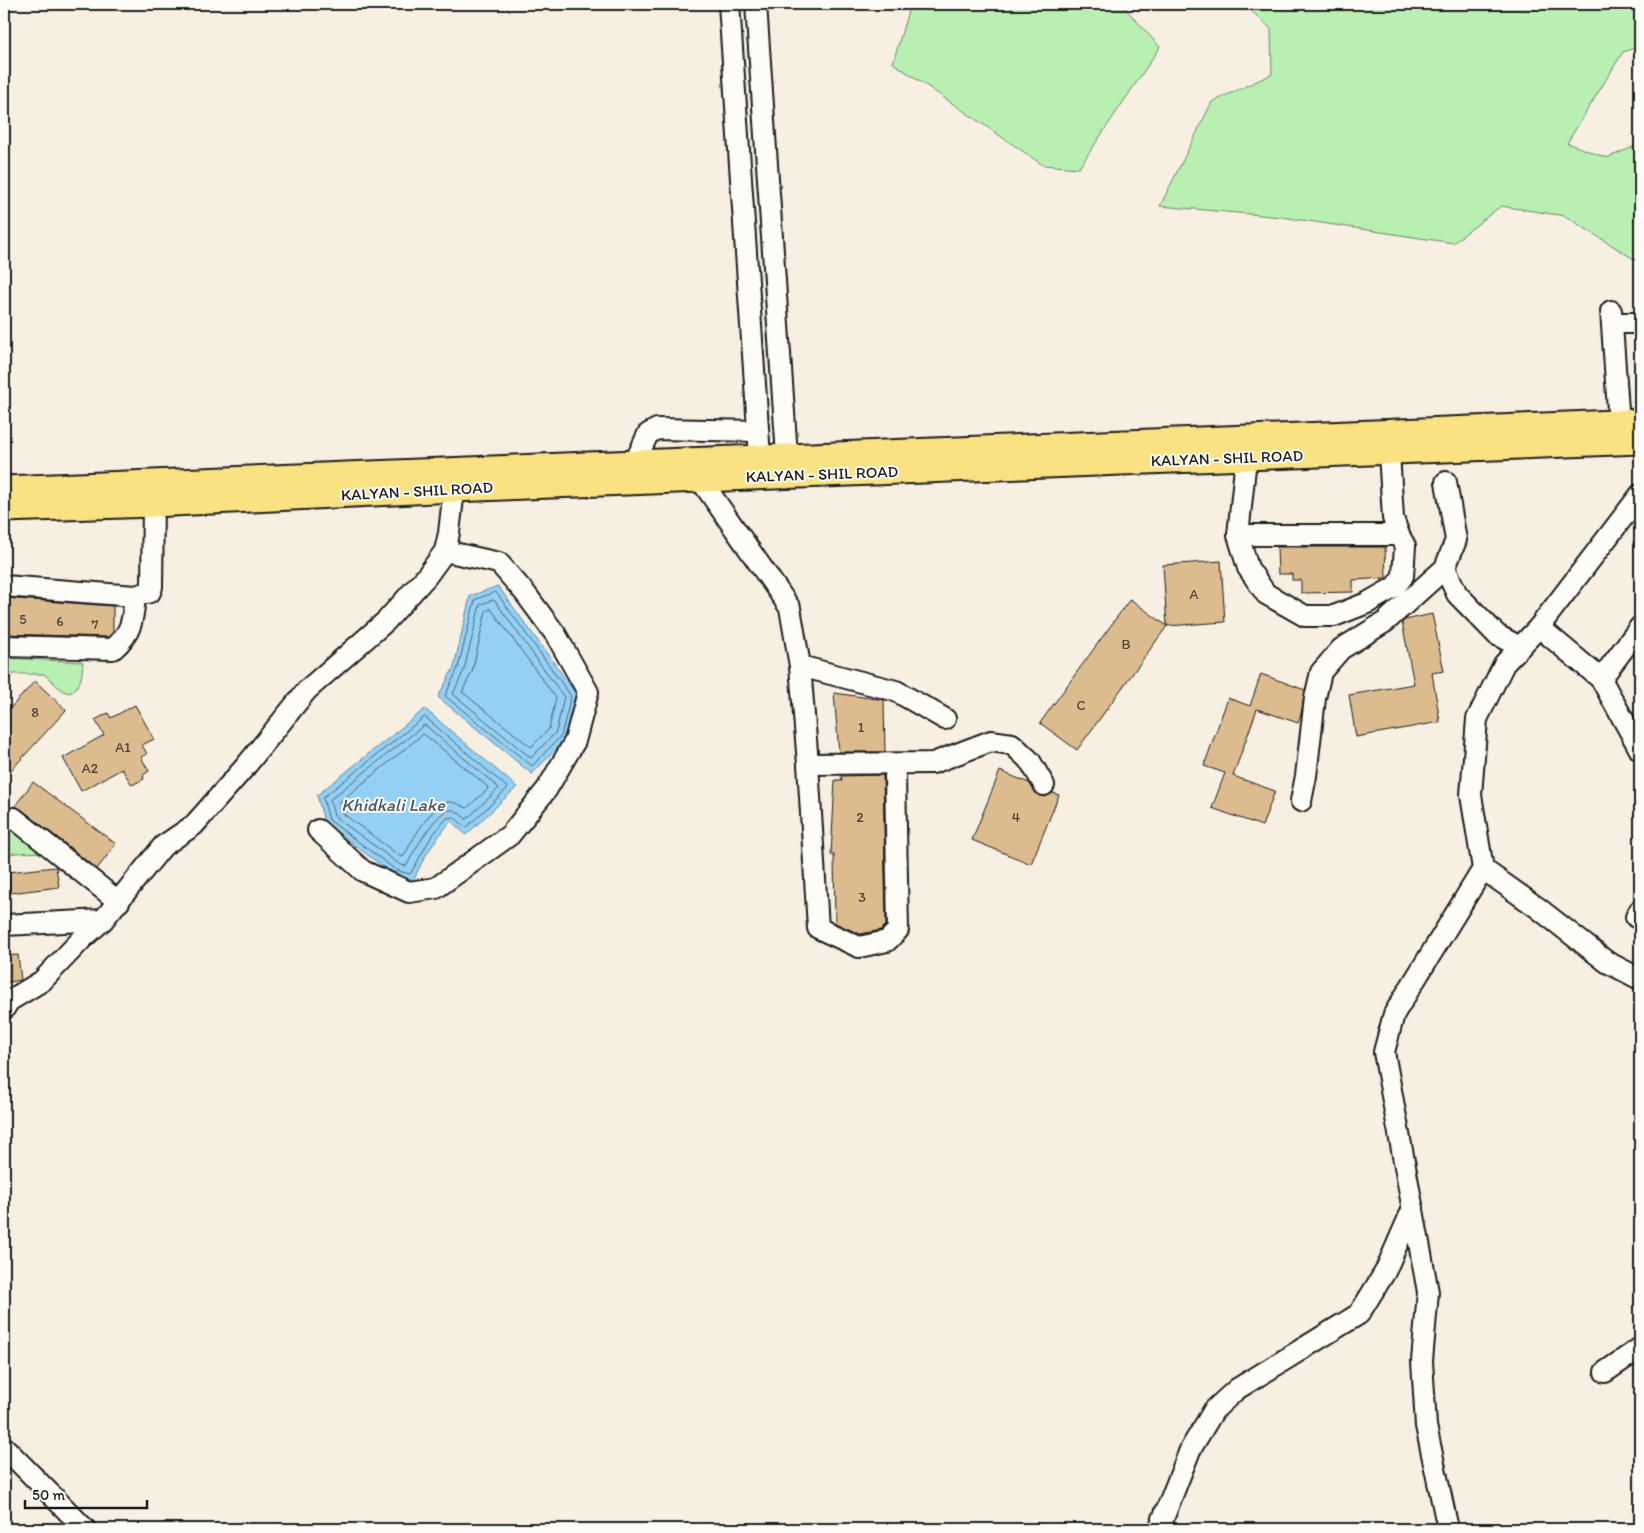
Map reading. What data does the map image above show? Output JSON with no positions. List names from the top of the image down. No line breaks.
{"streets":{"main road":["KALYAN - SHIL ROAD"]},"water":["Khidkali Lake"],"house_numbers":["A","5","6","7","B","C","8","1","A1","A2","2","4","3"],"scale_bar":"50 m"}
